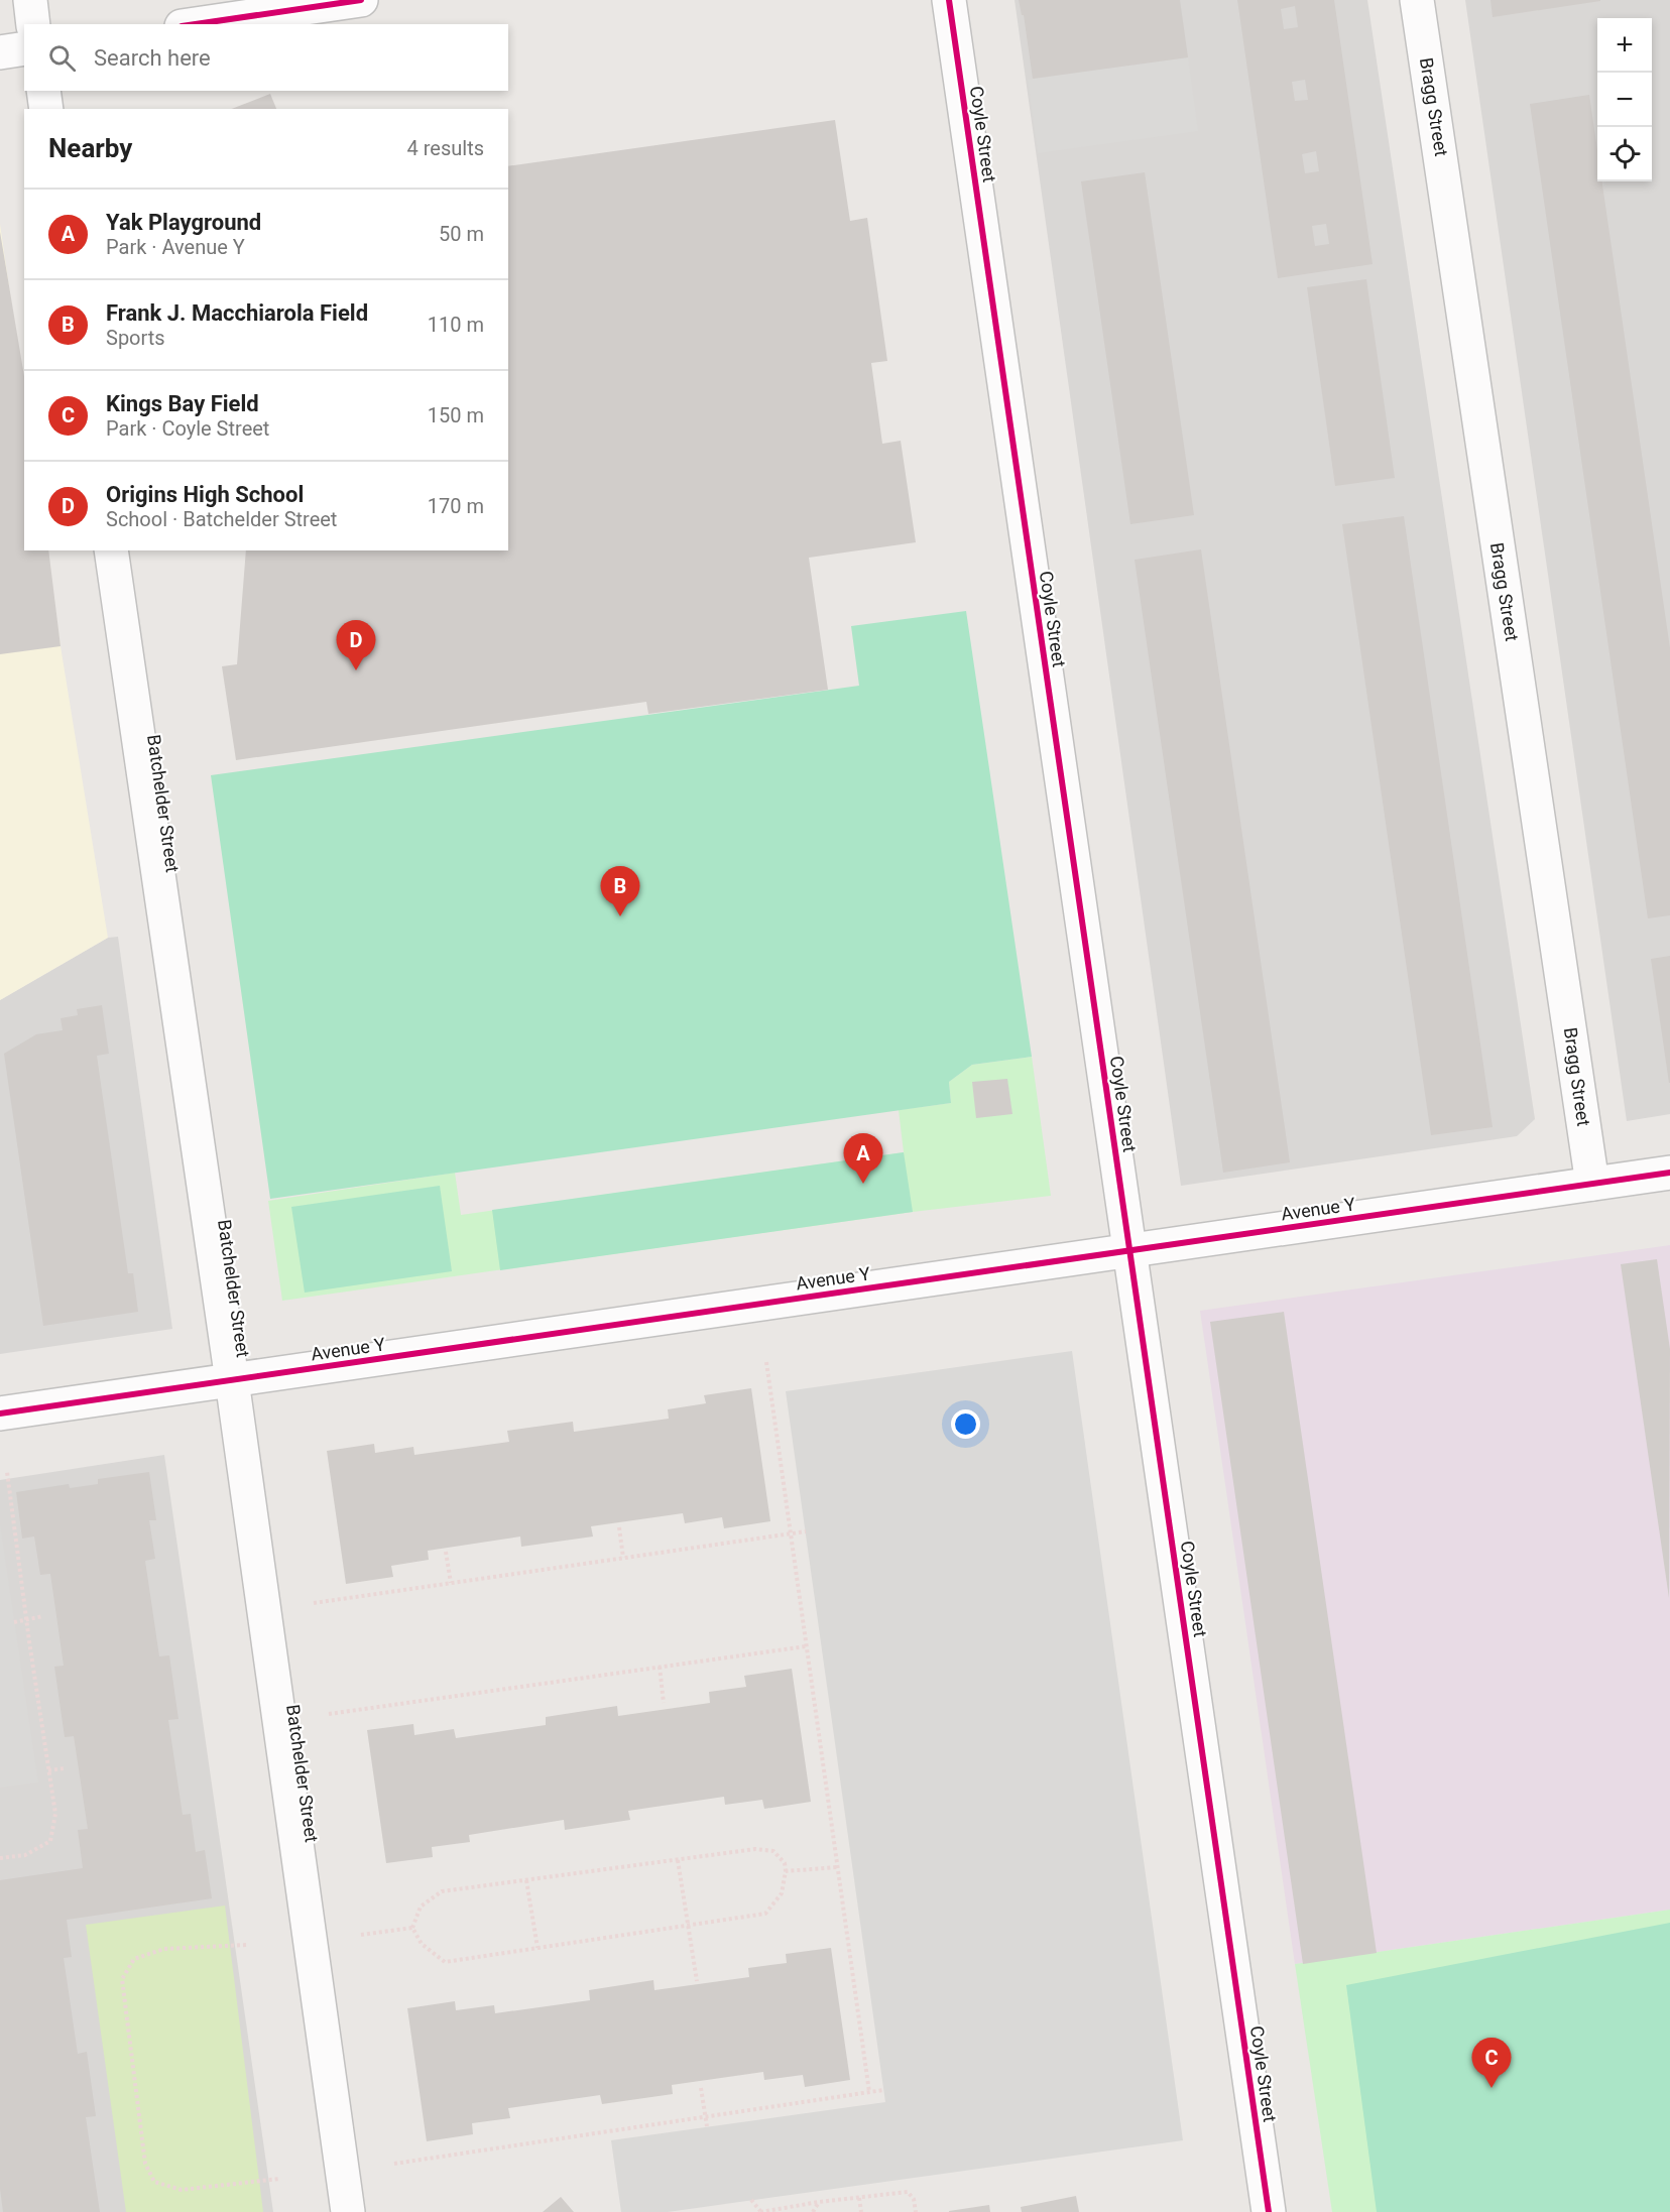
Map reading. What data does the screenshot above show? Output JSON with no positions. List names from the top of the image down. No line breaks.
{"streets":{"street":["Bragg Street","Coyle Street","Batchelder Street","Avenue Y"]},"crossings":[["Bragg Street","Avenue Y"],["Coyle Street","Avenue Y"],["Batchelder Street","Avenue Y"]],"page":{"map_buttons":["+","−"],"search":"Search here","heading":["Nearby","4 results"],"list":[{"mark":"A","name":"Yak Playground","note":"Park · Avenue Y","value":"50 m"},{"mark":"B","name":"Frank J. Macchiarola Field","note":"Sports","value":"110 m"},{"mark":"C","name":"Kings Bay Field","note":"Park · Coyle Street","value":"150 m"},{"mark":"D","name":"Origins High School","note":"School · Batchelder Street","value":"170 m"}],"pins":["D","B","A","C"]}}
